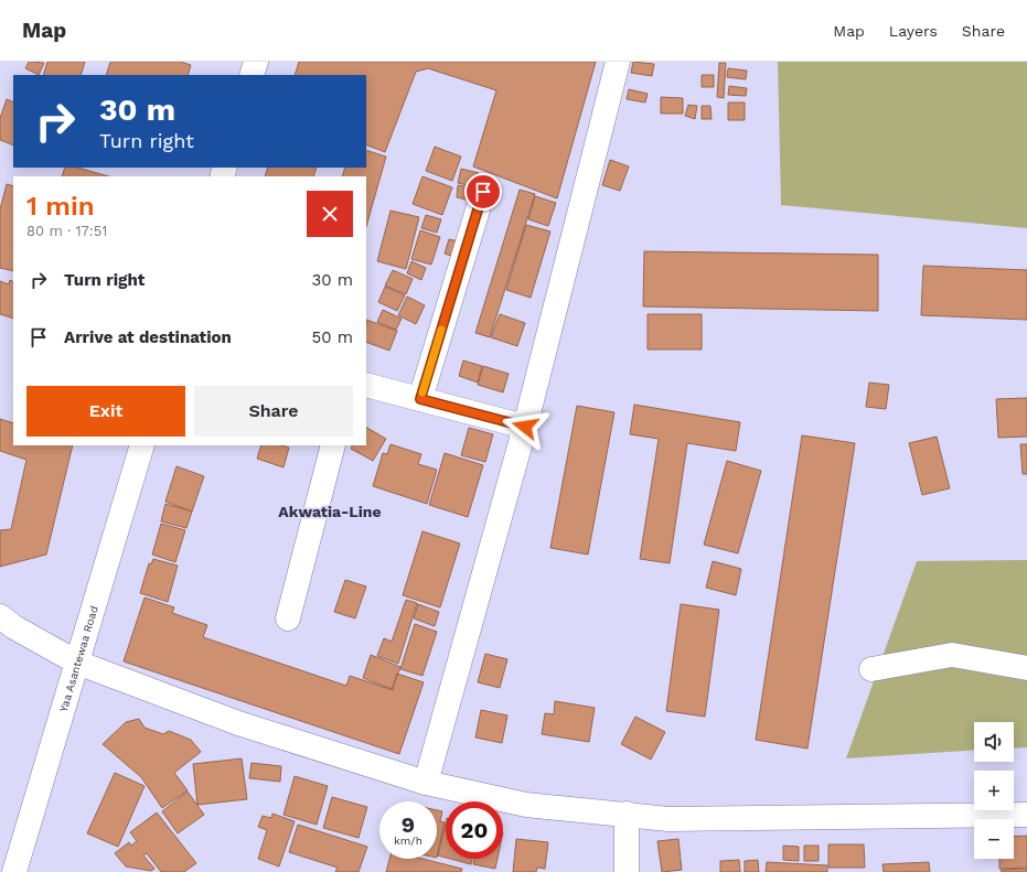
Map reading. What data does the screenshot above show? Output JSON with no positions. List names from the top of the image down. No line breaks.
{"streets":{"street":["Yaa Asantewaa Road"]},"districts":["Akwatia-Line"],"page":{"header":"Map","nav":["Map","Layers","Share"],"turn":["30 m","Turn right"],"heading":["1 min","80 m · 17:51"],"list":[{"name":"Turn right","value":"30 m"},{"name":"Arrive at destination","value":"50 m"}],"buttons":["Exit","Share"],"map_buttons":["+","−"],"speed":"9 km/h","limit":"20"}}
